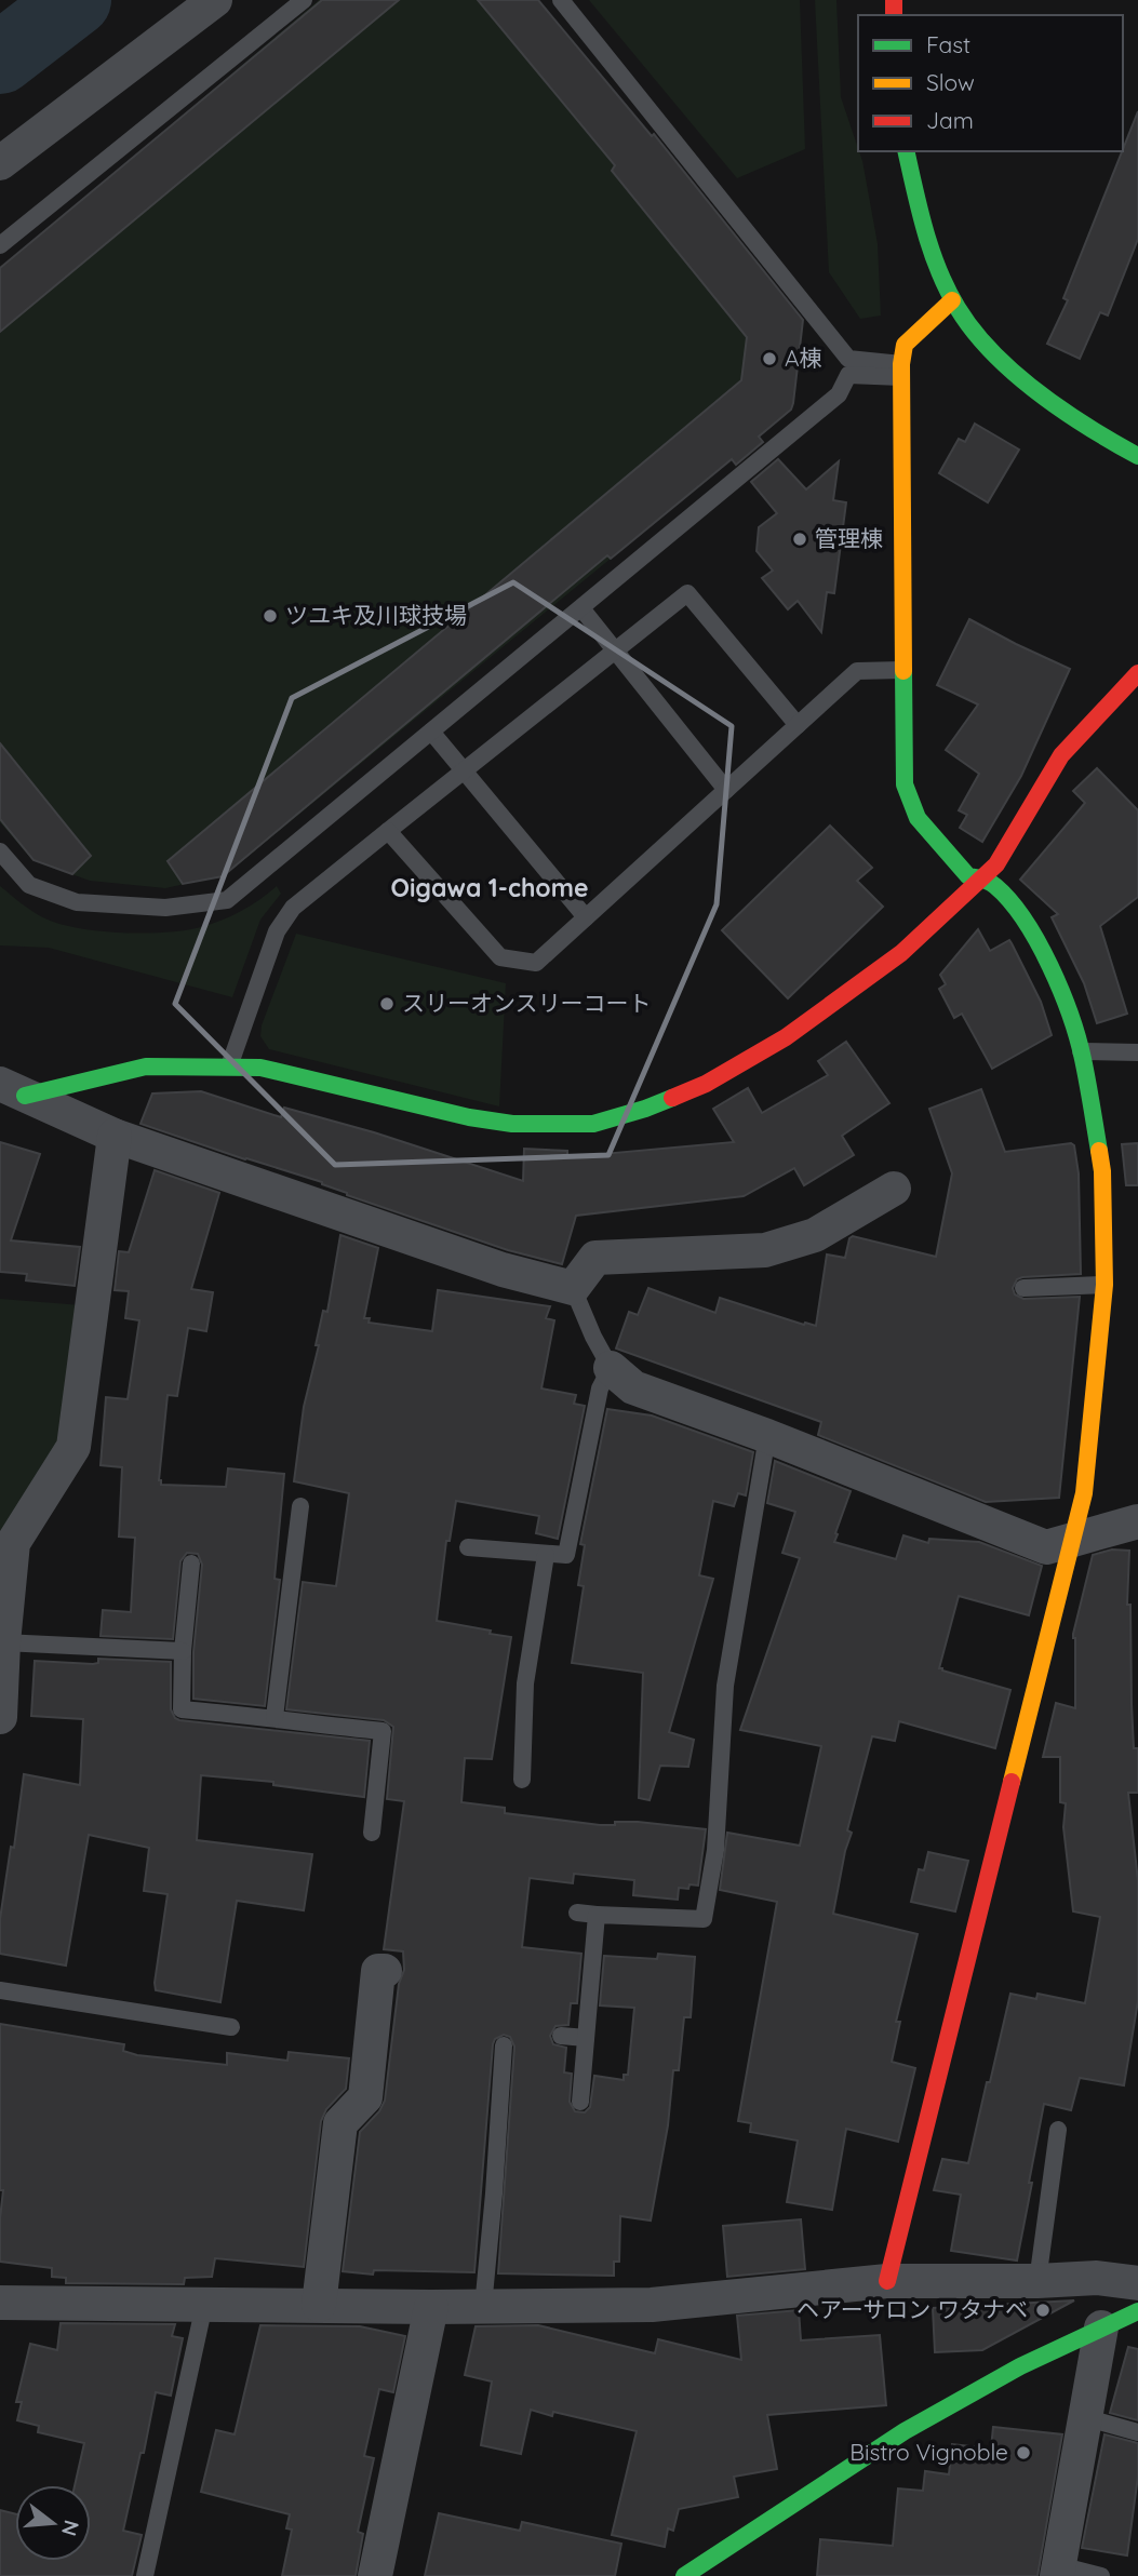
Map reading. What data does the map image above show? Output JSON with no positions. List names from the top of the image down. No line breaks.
{"districts":["Oigawa 1-chome"],"places":["A棟","管理棟","ツユキ及川球技場","スリーオンスリーコート","ヘアーサロン ワタナベ","Bistro Vignoble"],"legend":["Fast","Slow","Jam"],"north":"right"}
